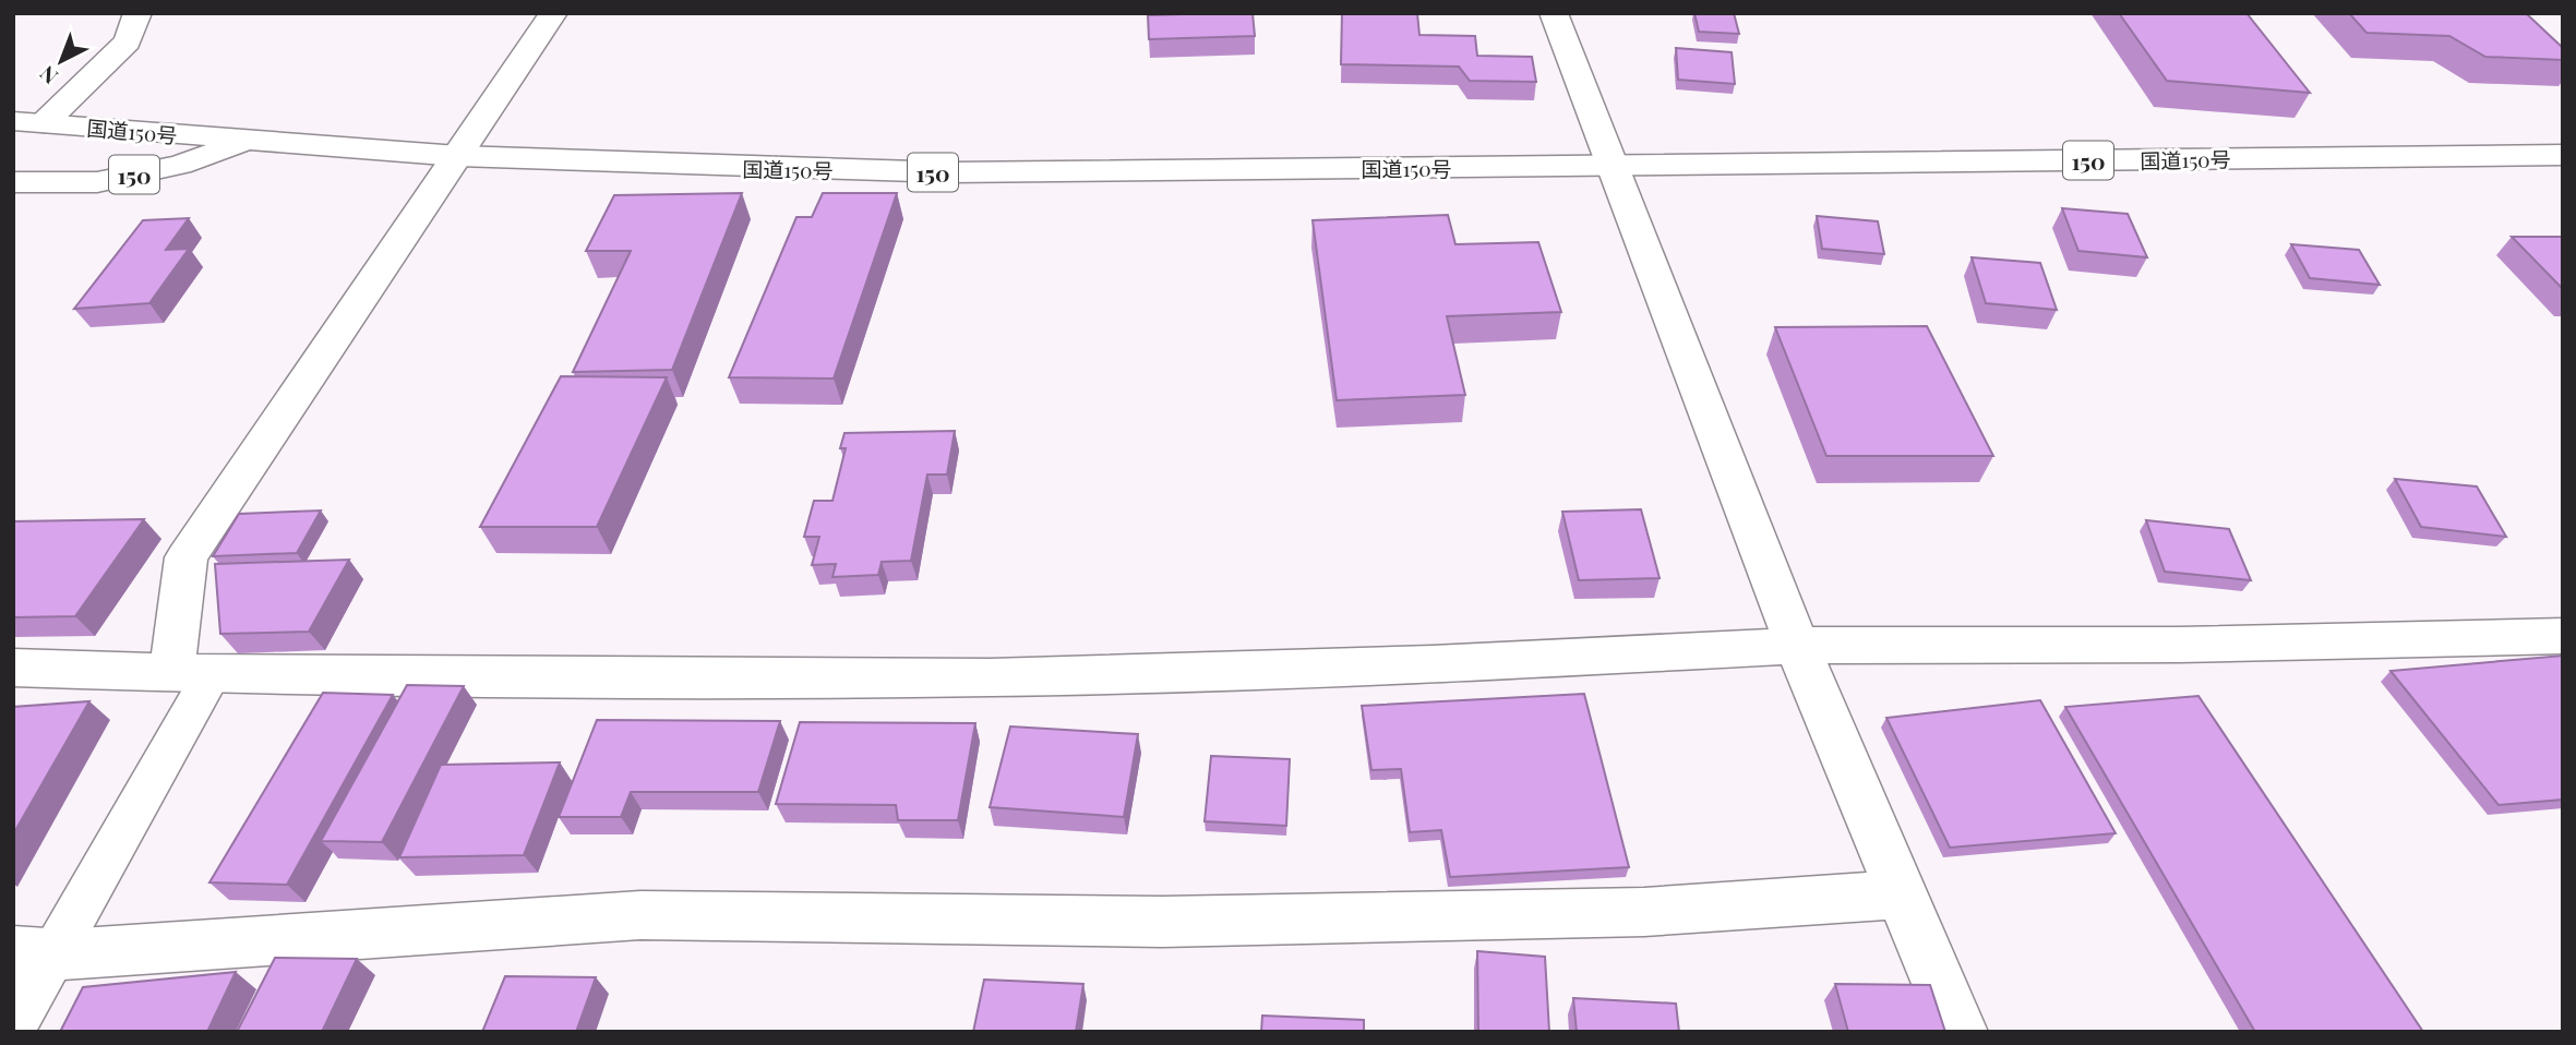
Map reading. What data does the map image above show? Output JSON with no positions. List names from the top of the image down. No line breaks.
{"streets":{"main road":["国道150号","150"]},"north":"bottom left"}
